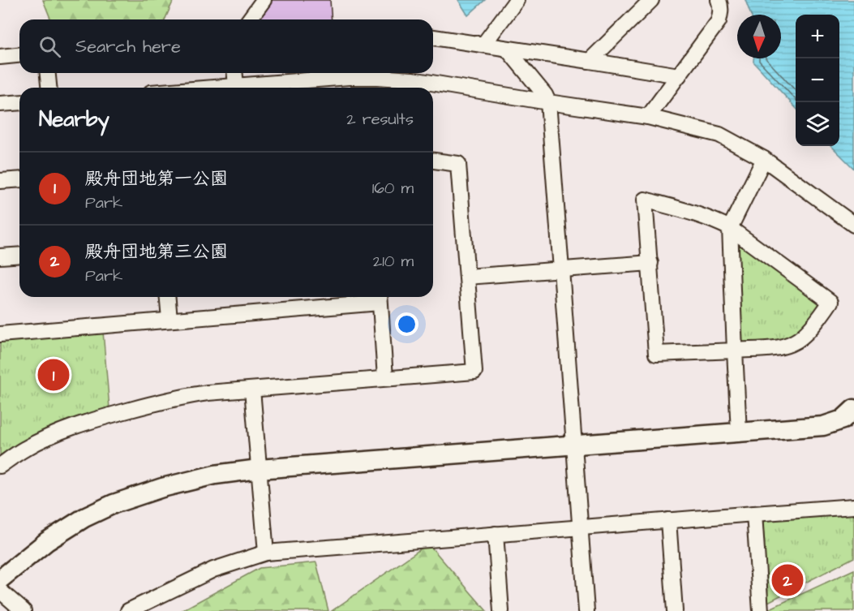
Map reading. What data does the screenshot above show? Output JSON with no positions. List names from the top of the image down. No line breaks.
{"north":"bottom","page":{"map_buttons":["+","−"],"search":"Search here","heading":["Nearby","2 results"],"list":[{"mark":"1","name":"殿舟団地第一公園","note":"Park","value":"160 m"},{"mark":"2","name":"殿舟団地第三公園","note":"Park","value":"210 m"}],"pins":["1","2"]}}
